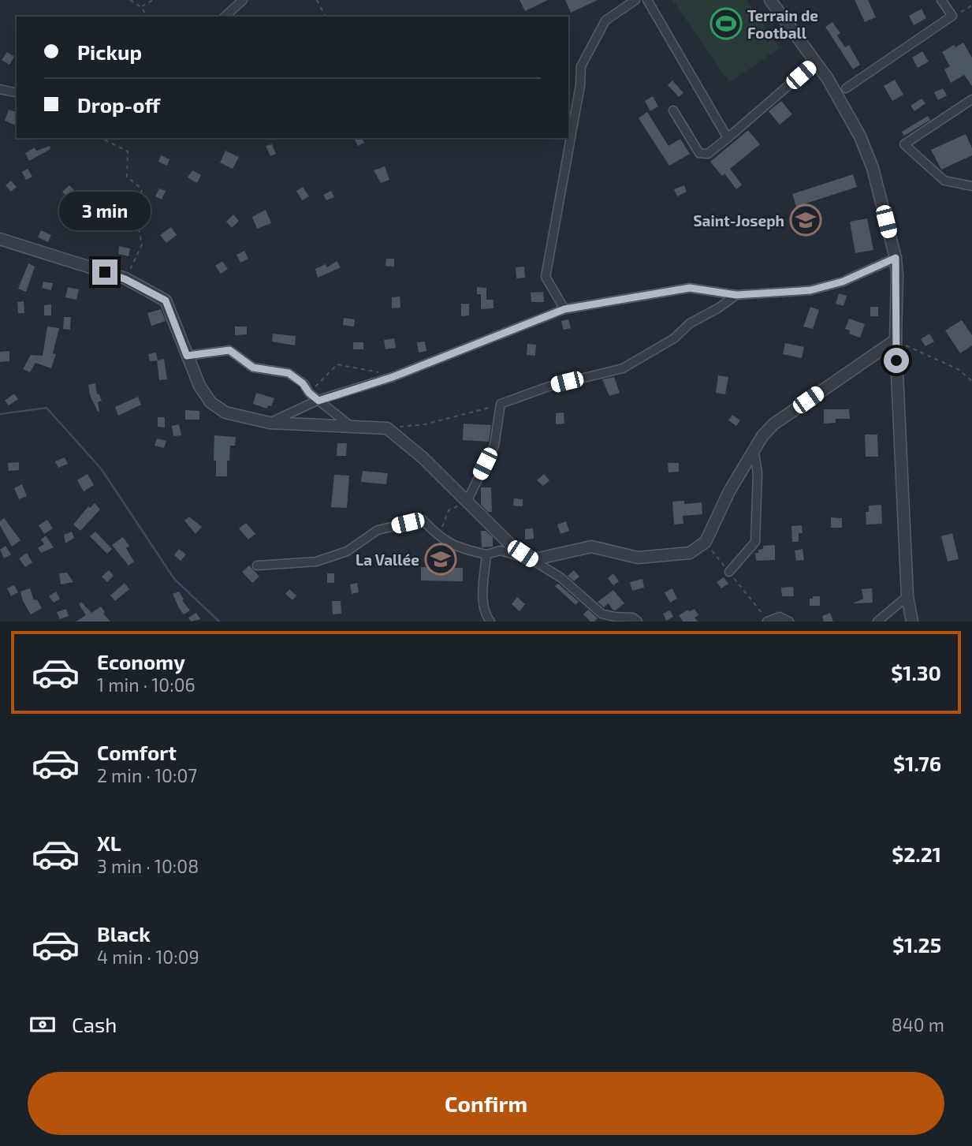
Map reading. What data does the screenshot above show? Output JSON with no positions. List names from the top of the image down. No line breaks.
{"places":{"sports":["Terrain de Football"],"school or university":["Saint-Joseph","La Vallée"]},"page":{"banner":["Pickup","Drop-off"],"bubble":"3 min","list":[{"name":"Economy","note":"1 min · 10:06","value":"$1.30"},{"name":"Comfort","note":"2 min · 10:07","value":"$1.76"},{"name":"XL","note":"3 min · 10:08","value":"$2.21"},{"name":"Black","note":"4 min · 10:09","value":"$1.25"}],"pay":["Cash","840 m"],"buttons":"Confirm"}}
